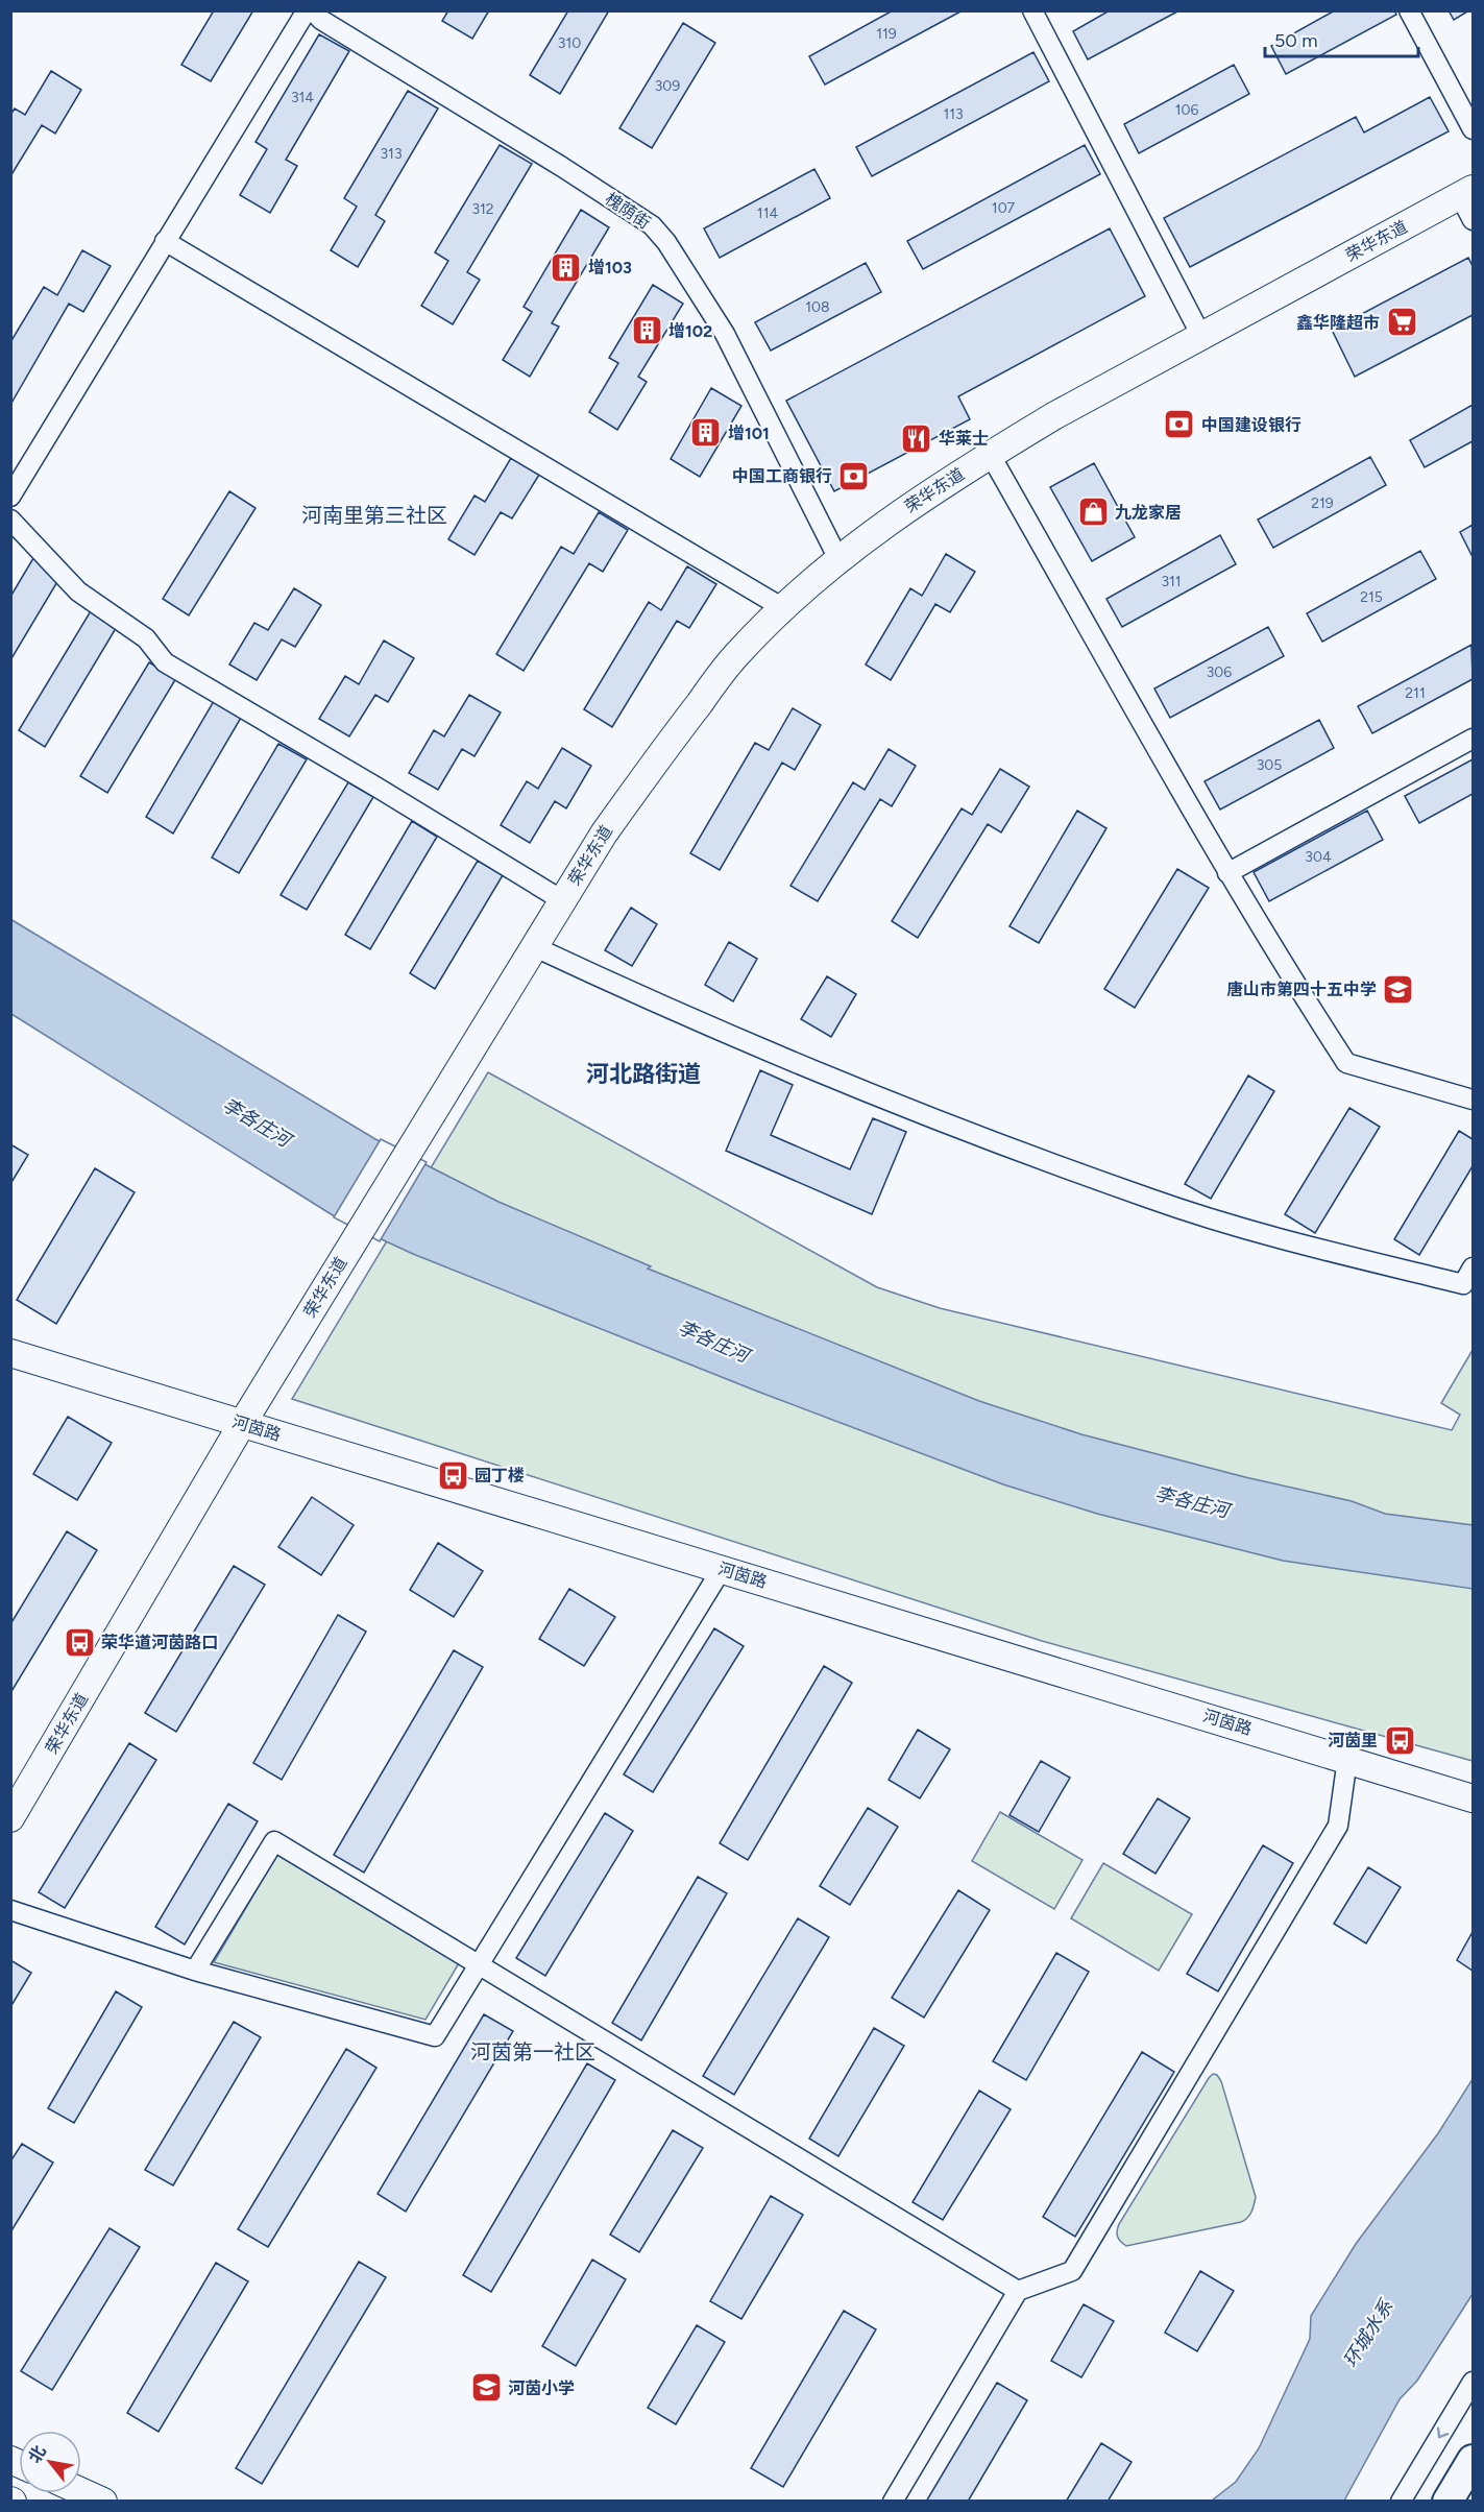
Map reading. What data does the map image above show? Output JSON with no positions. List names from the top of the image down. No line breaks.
{"streets":{"street":["槐荫街","荣华东道","河茵路"]},"crossings":[["槐荫街","荣华东道"],["荣华东道","河茵路"]],"districts":["河南里第三社区","河北路街道","河茵第一社区"],"water":["李各庄河","环城水系"],"places":{"building":["增103","增102","增101"],"supermarket":["鑫华隆超市"],"bank":["中国建设银行","中国工商银行"],"restaurant":["华莱士"],"shop":["九龙家居"],"school or university":["唐山市第四十五中学","河茵小学"],"bus stop":["园丁楼","荣华道河茵路口","河茵里"]},"house_numbers":["119","310","309","314","106","113","313","107","312","114","108","219","311","215","306","211","305","304"],"scale_bar":"50 m","north":"top left"}
